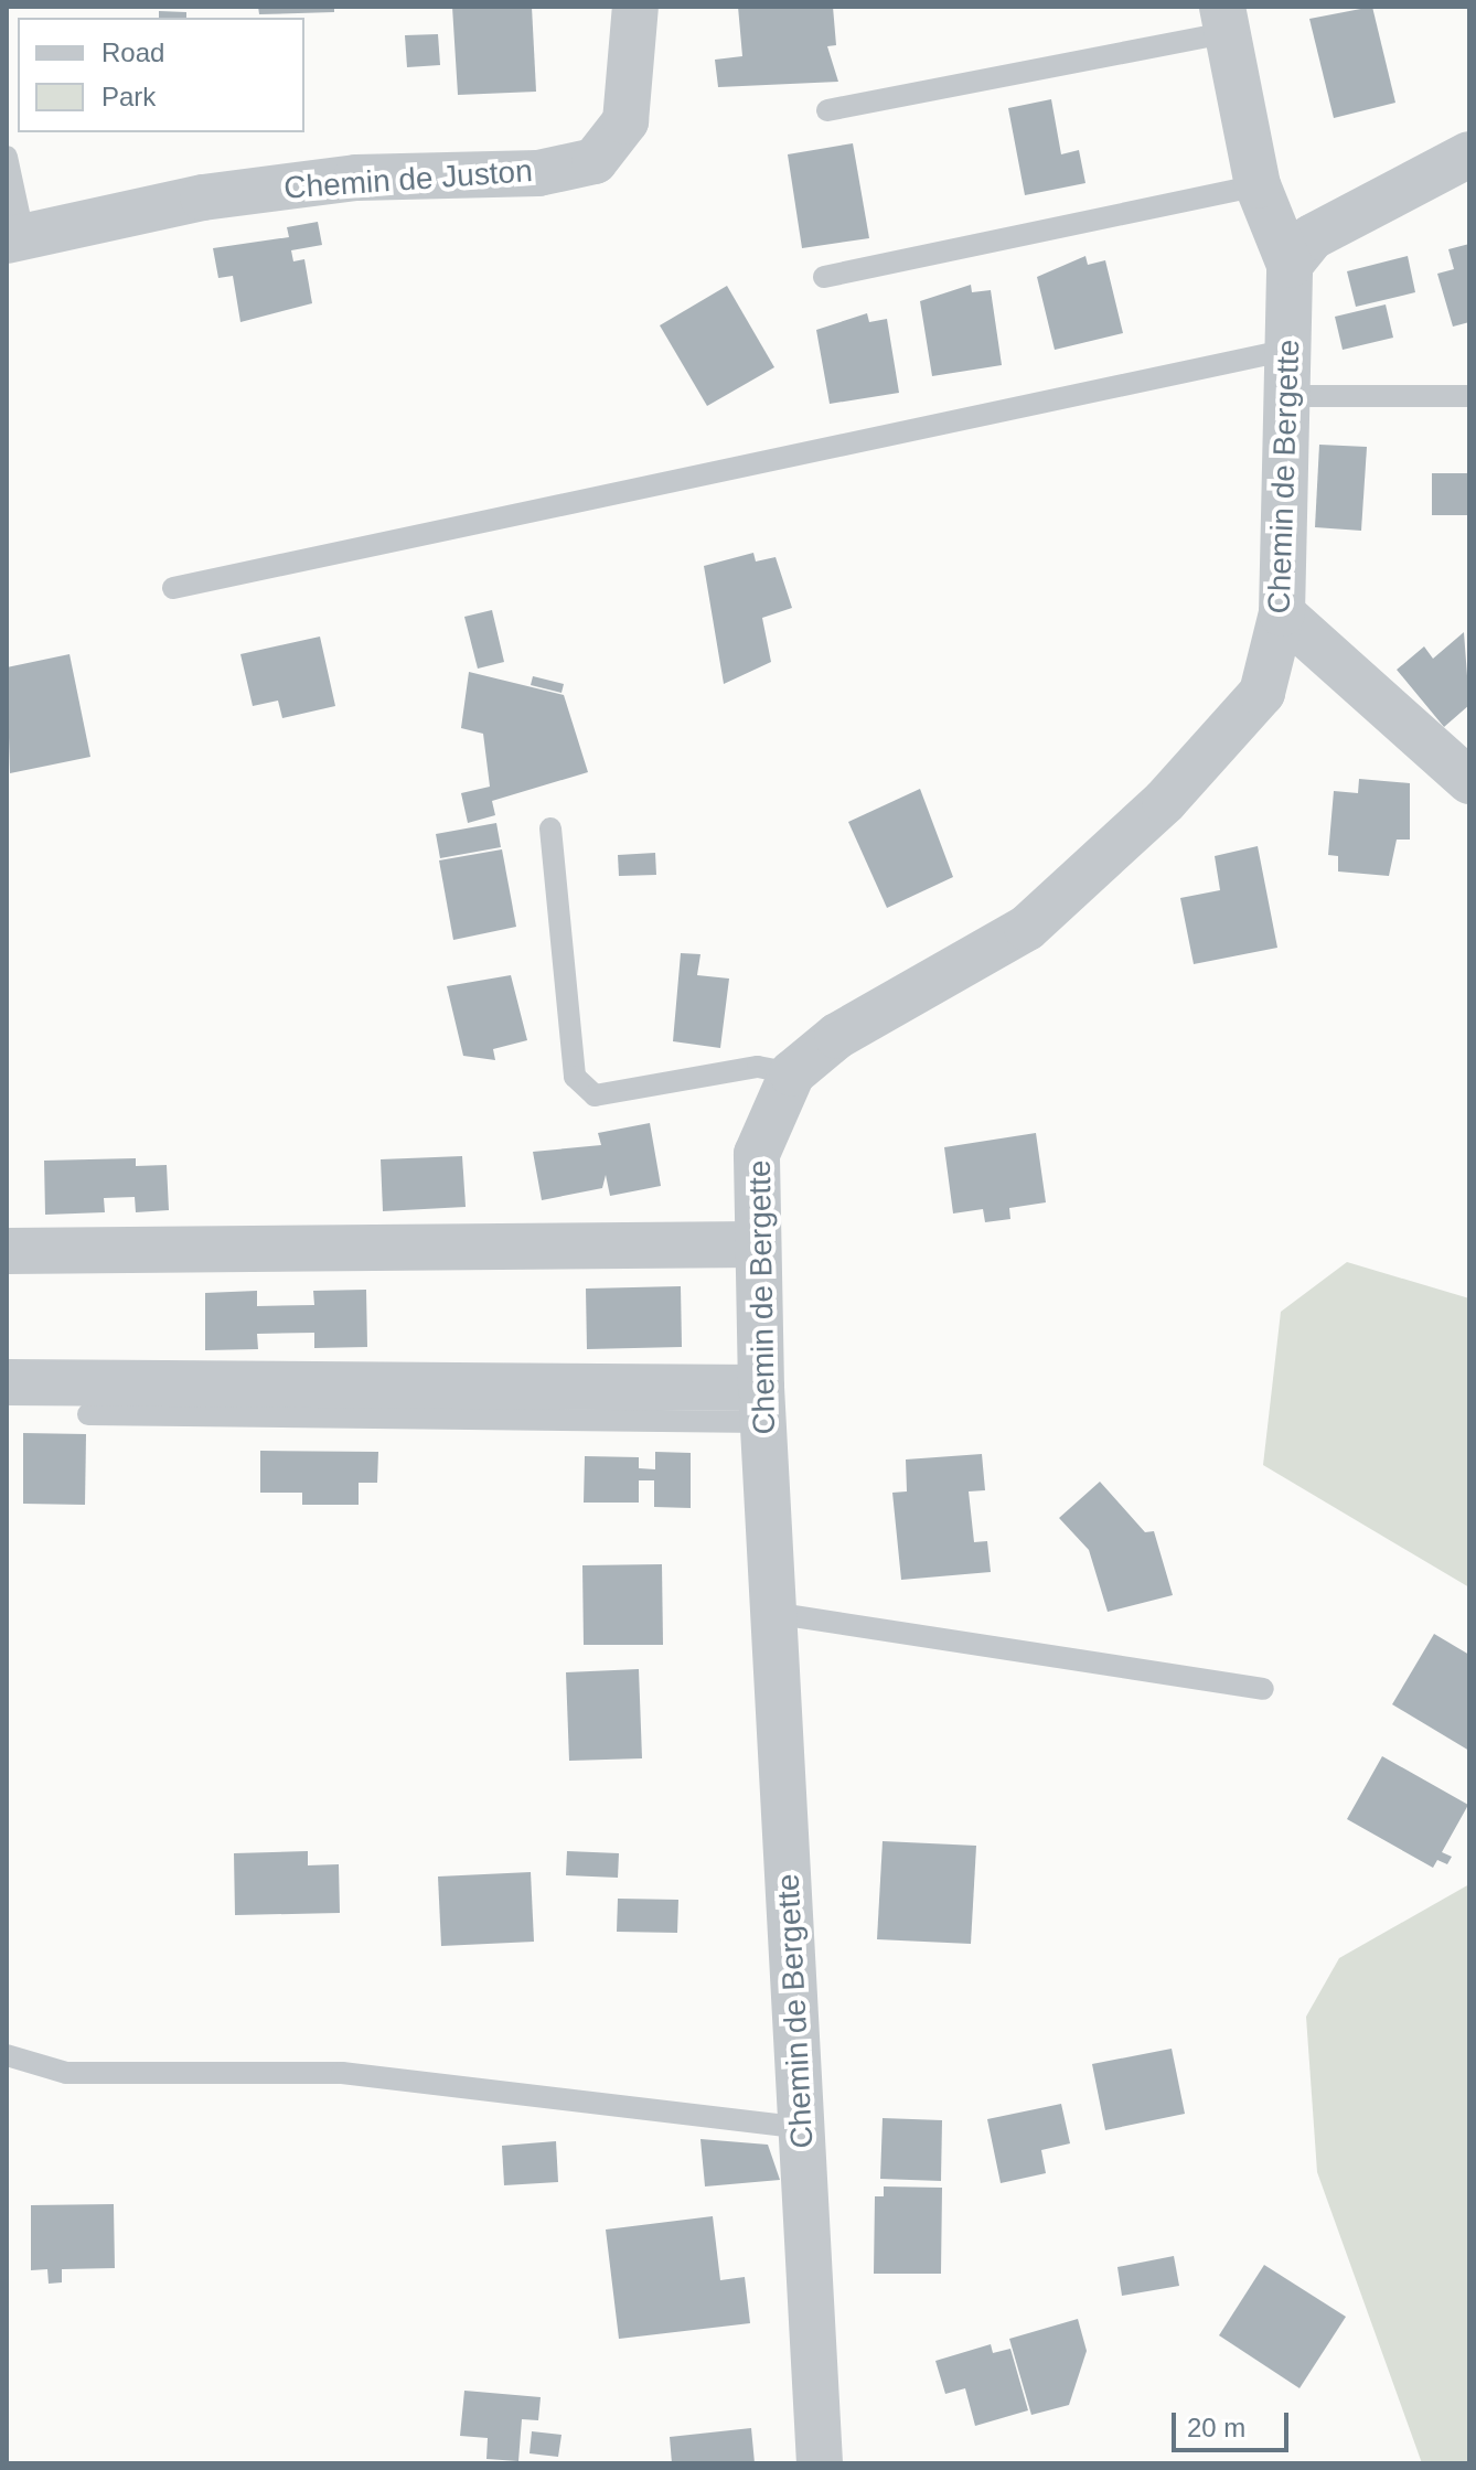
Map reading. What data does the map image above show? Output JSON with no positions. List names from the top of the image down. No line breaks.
{"streets":{"street":["Chemin de Juston","Chemin de Bergette"]},"legend":["Road","Park"],"scale_bar":"20 m"}
